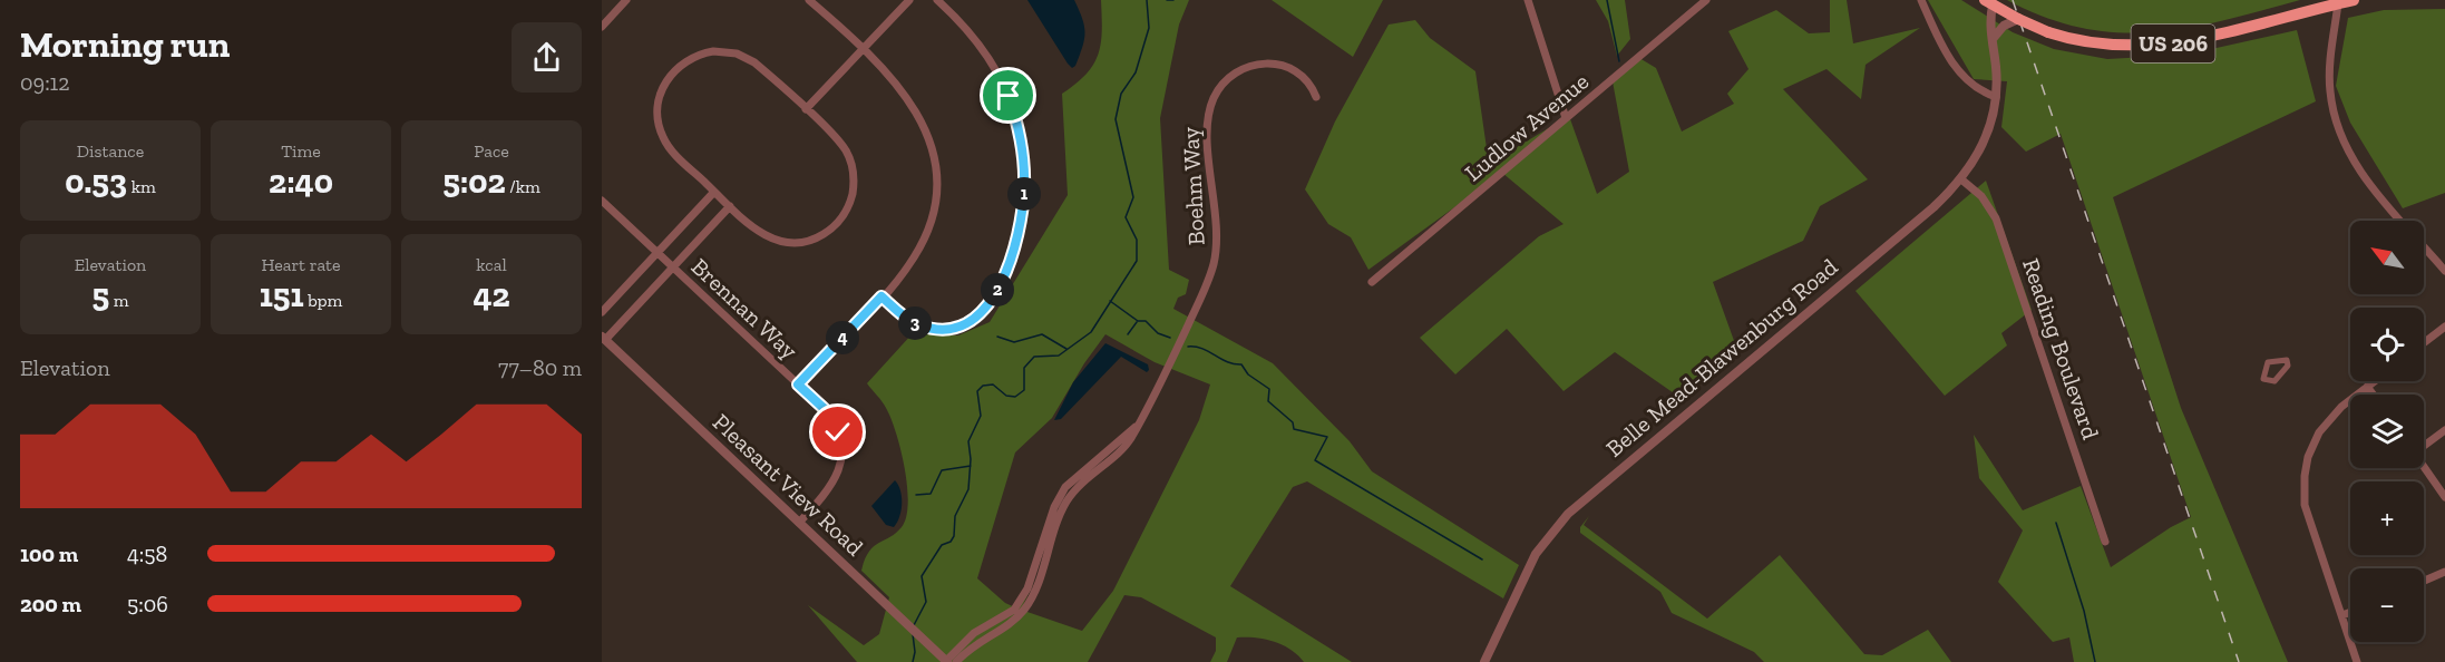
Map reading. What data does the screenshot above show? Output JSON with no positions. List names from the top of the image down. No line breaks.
{"streets":{"highway":["US 206"],"street":["Ludlow Avenue","Boehm Way","Brennan Way","Reading Boulevard","Belle Mead-Blawenburg Road","Pleasant View Road"]},"crossings":[["US 206","Belle Mead-Blawenburg Road"],["Boehm Way","Pleasant View Road"],["Brennan Way","Pleasant View Road"],["Reading Boulevard","Belle Mead-Blawenburg Road"]],"north":"top left","page":{"heading":["Morning run","09:12"],"stats":[["Distance","0.53 km"],["Time","2:40"],["Pace","5:02 /km"],["Elevation","5 m"],["Heart rate","151 bpm"],["kcal","42"]],"pins":["1","2","3","4"],"map_buttons":["+","−"],"chart":["Elevation","77–80 m"],"list":[{"name":"100 m","note":"4:58"},{"name":"200 m","note":"5:06"}]}}
